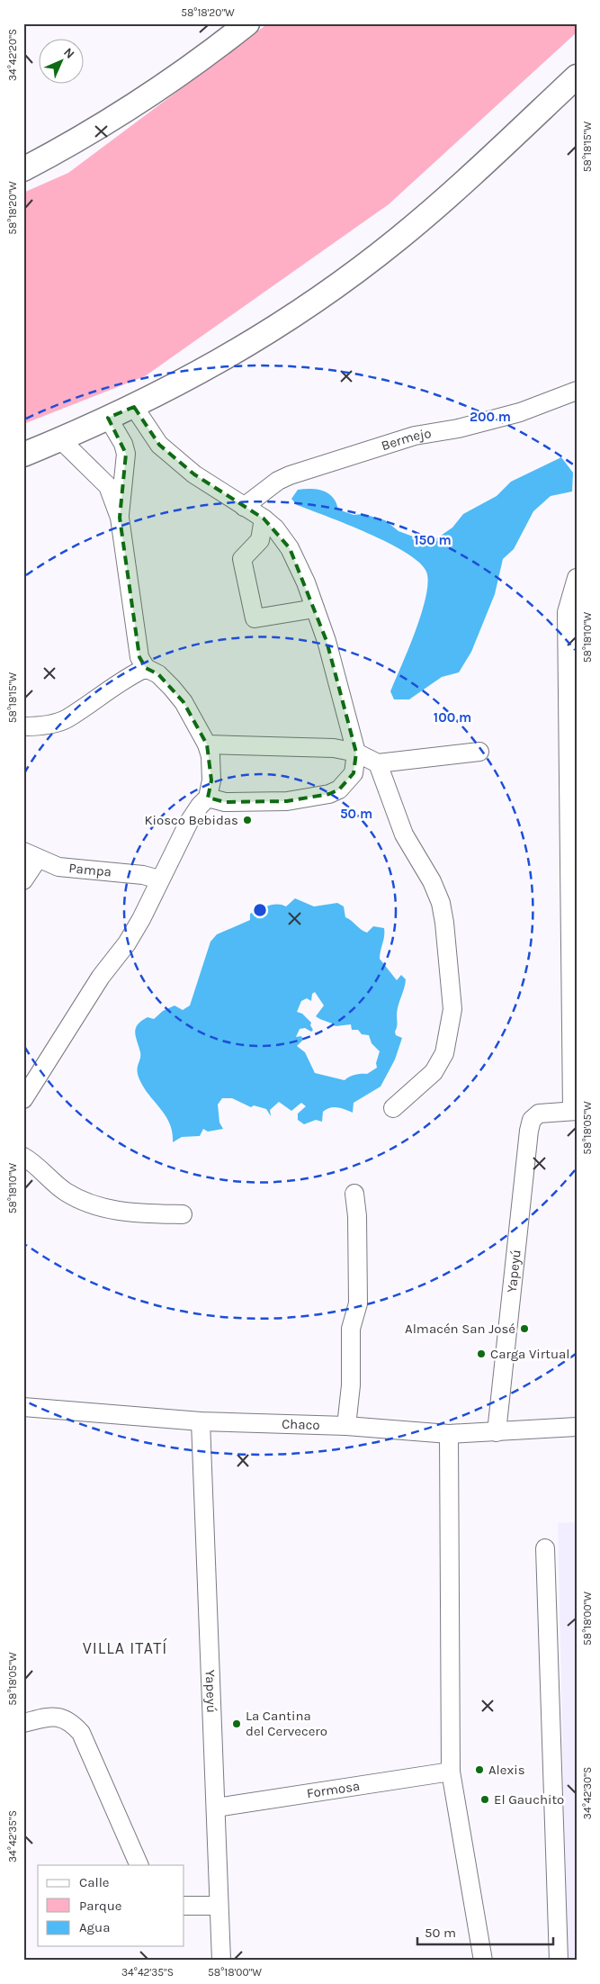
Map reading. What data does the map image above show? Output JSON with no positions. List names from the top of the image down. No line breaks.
{"streets":{"street":["Bermejo","Pampa","Yapeyú","Chaco","Formosa"]},"crossings":[["Yapeyú","Chaco"],["Yapeyú","Formosa"]],"districts":["VILLA ITATÍ"],"places":["Kiosco Bebidas","Almacén San José","Carga Virtual","La Cantina del Cervecero","Alexis","El Gauchito"],"legend":["Calle","Parque","Agua"],"scale_bar":"50 m","north":"top right","coordinates":["58°18'20\"W","34°42'20\"S","58°18'15\"W","58°18'10\"W","58°18'05\"W","58°18'00\"W","34°42'30\"S","34°42'35\"S"],"rings":["200 m","150 m","100 m","50 m"]}
